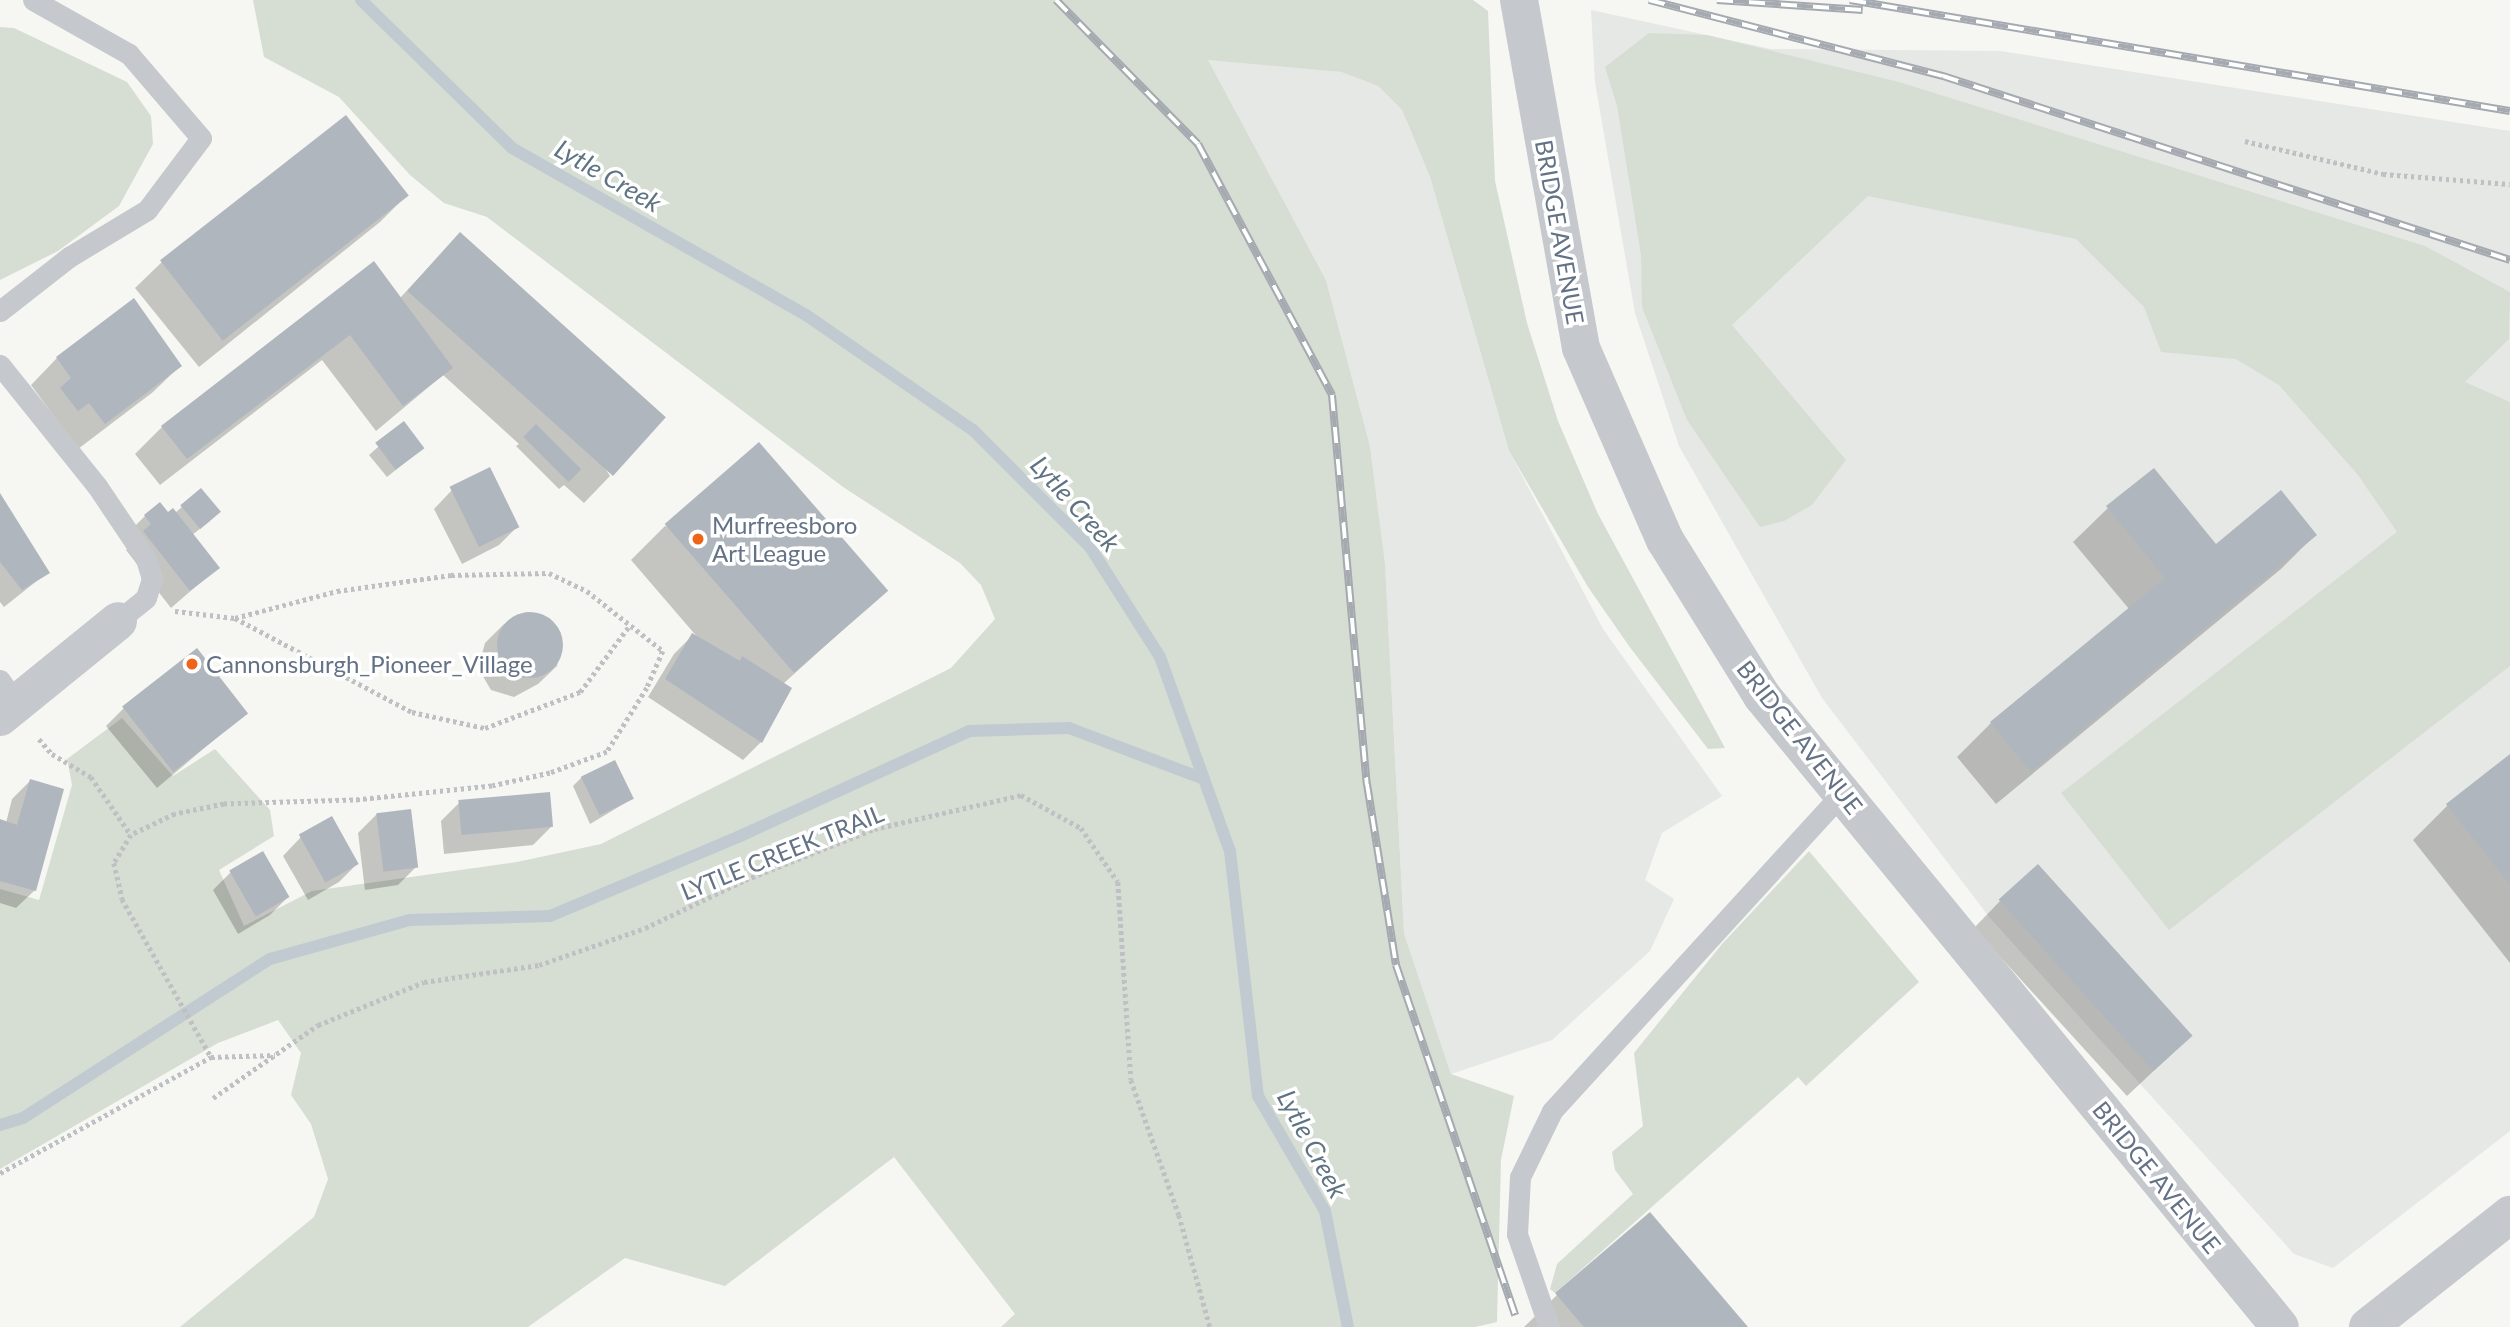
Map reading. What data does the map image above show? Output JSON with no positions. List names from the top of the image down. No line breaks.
{"streets":{"street":["BRIDGE AVENUE"],"path":["LYTLE CREEK TRAIL"]},"water":["Lytle Creek"],"places":["Murfreesboro Art League","Cannonsburgh_Pioneer_Village"]}
